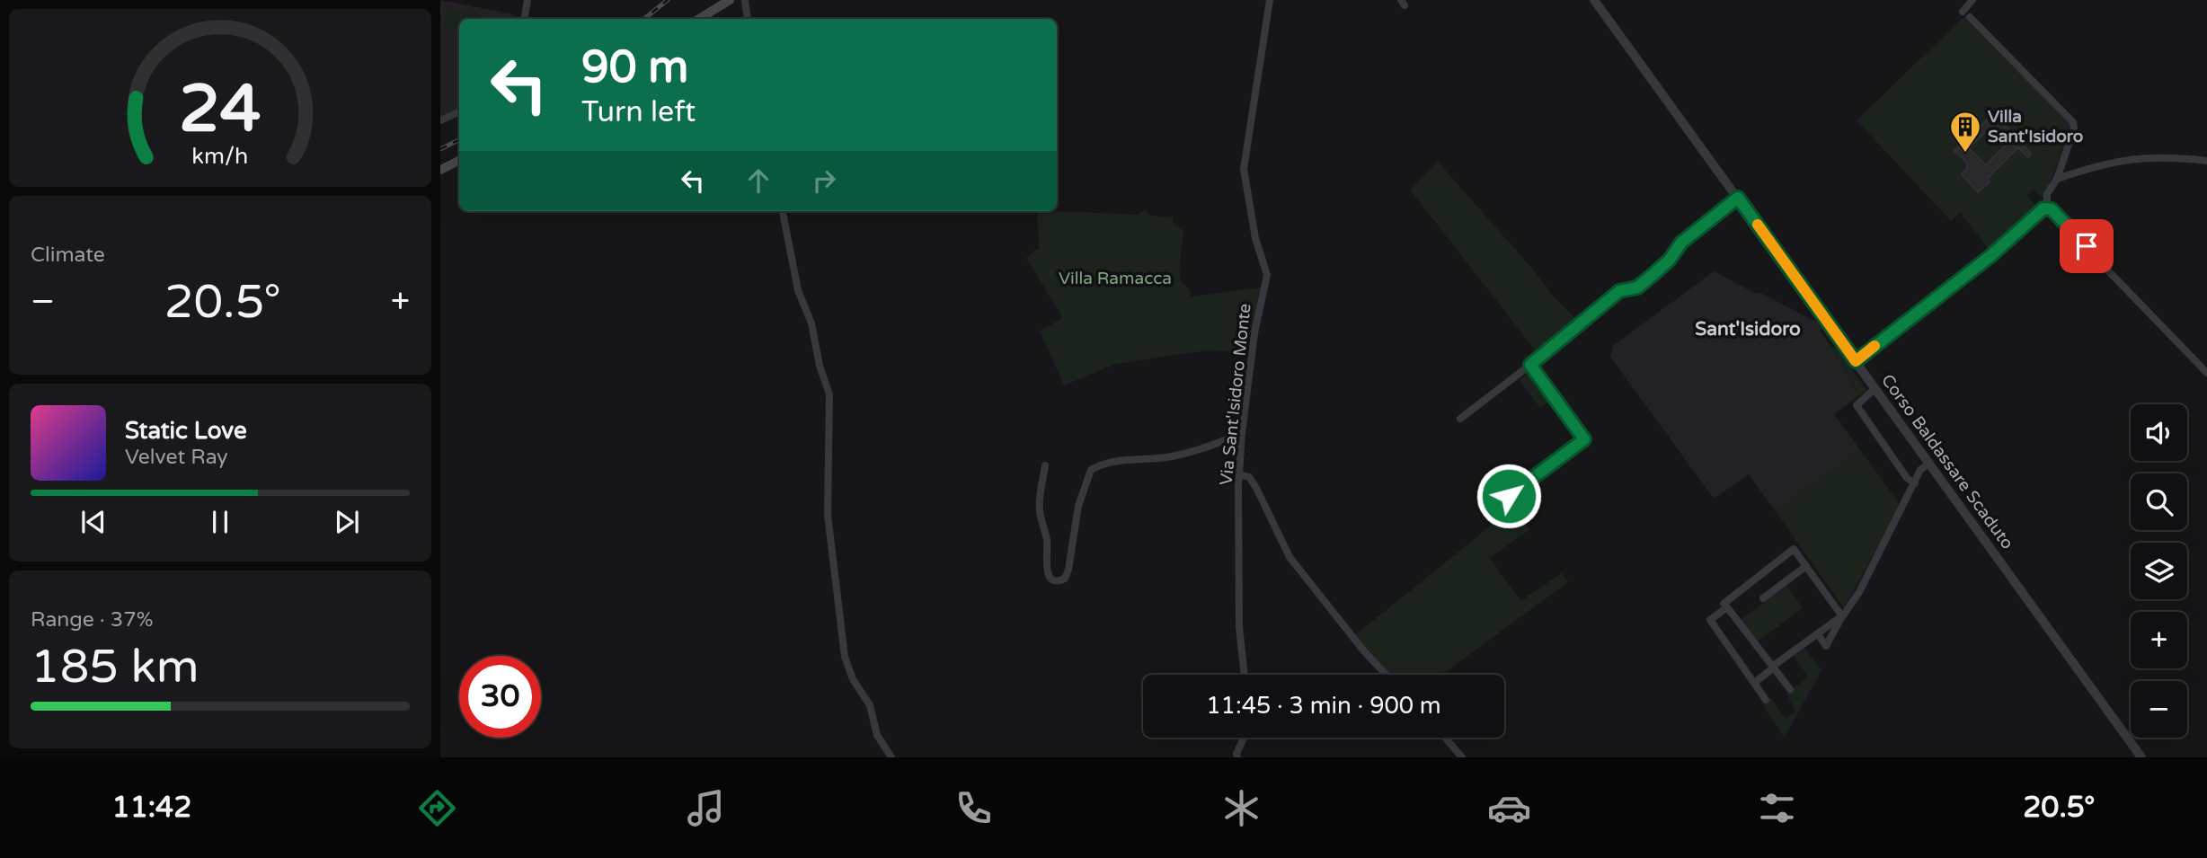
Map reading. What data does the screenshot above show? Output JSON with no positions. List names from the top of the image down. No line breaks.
{"streets":{"street":["Via Sant'Isidoro Monte","Corso Baldassare Scaduto"]},"districts":["Sant'Isidoro"],"parks":["Villa Ramacca"],"places":{"building":["Villa Sant'Isidoro"]},"page":{"turn":["90 m","Turn left"],"tile":["Climate",["Range · 37%","185 km"]],"heat":["−","20.5°","+"],"map_buttons":["+","−"],"song":["Static Love","Velvet Ray"],"limit":"30","trip":"11:45 · 3 min · 900 m","tabs":["11:42","20.5°"],"gauge":["24","km/h"]}}
